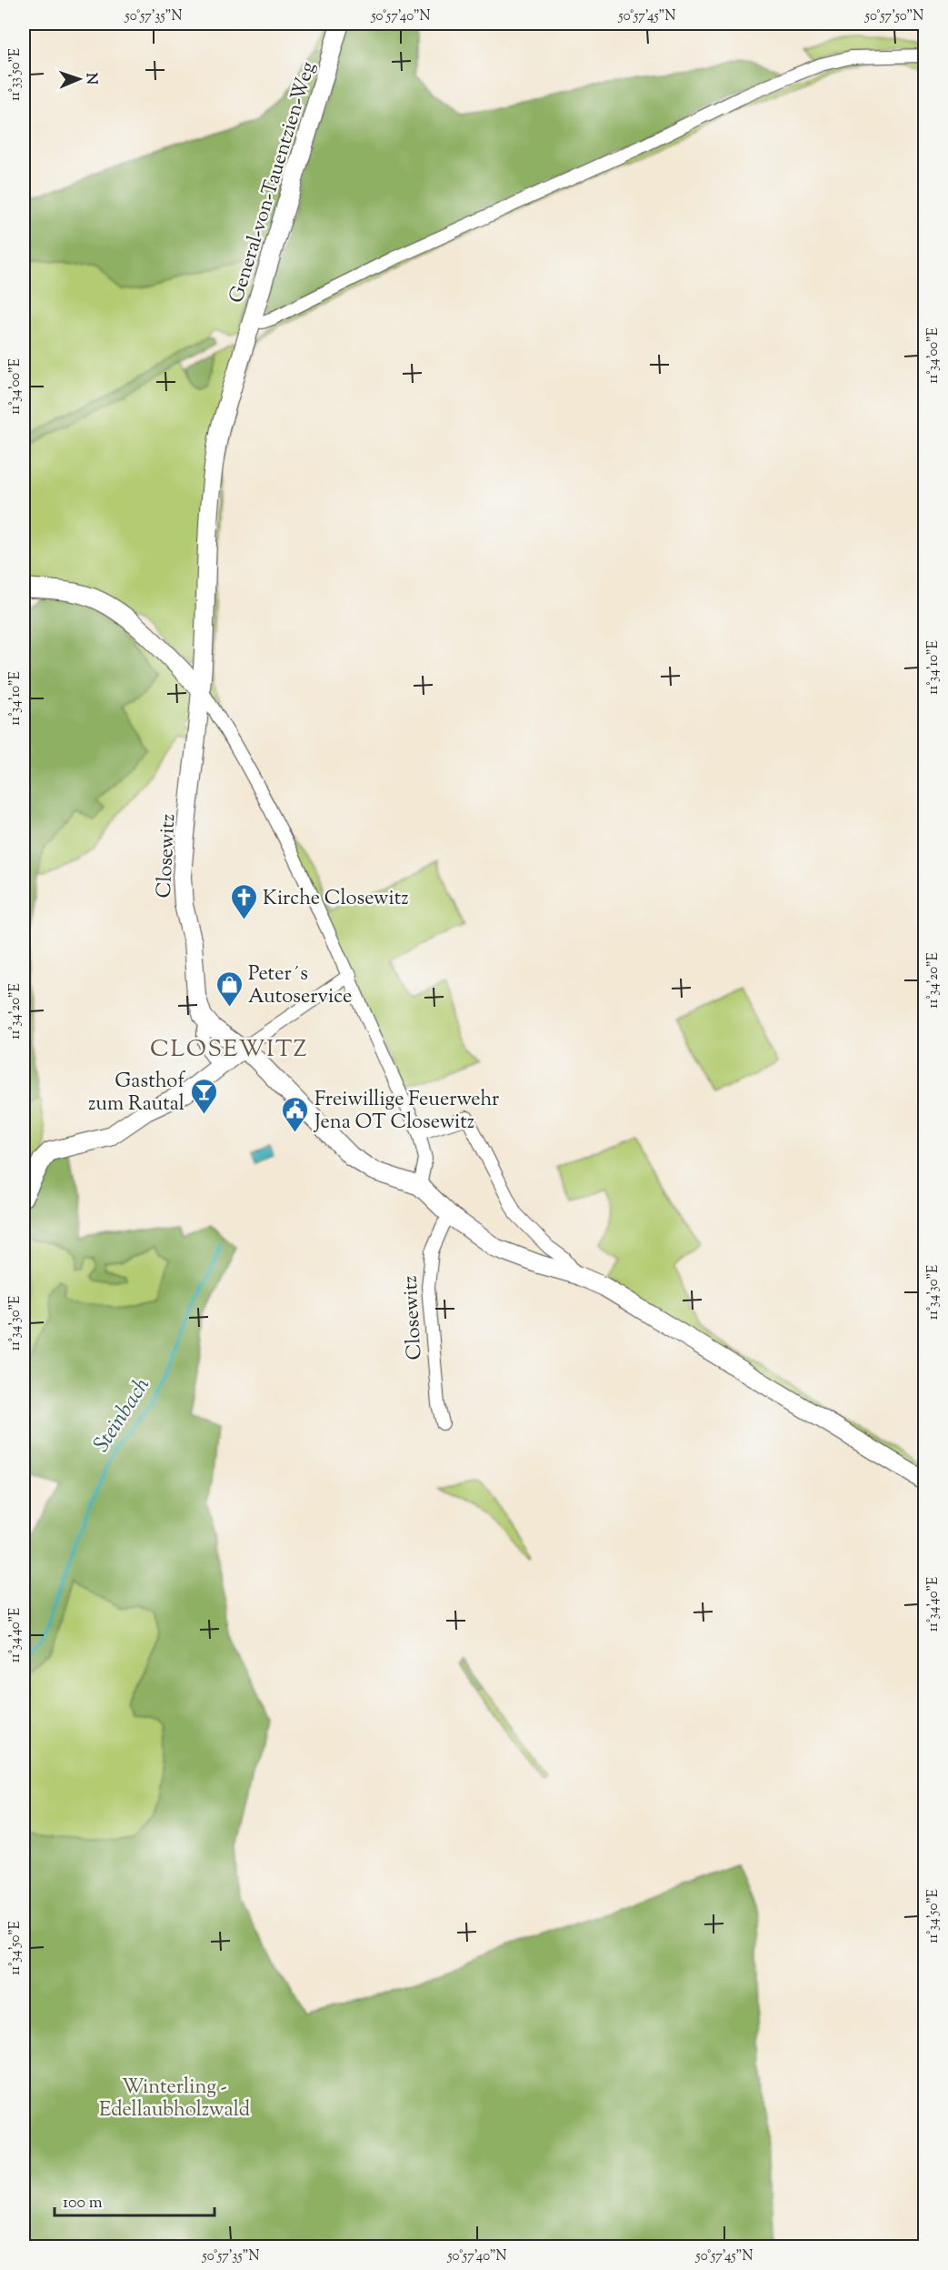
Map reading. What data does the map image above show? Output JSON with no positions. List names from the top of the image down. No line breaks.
{"streets":{"street":["General-von-Tauentzien-Weg","Closewitz"]},"crossings":[["General-von-Tauentzien-Weg","Closewitz"]],"districts":["CLOSEWITZ"],"water":["Steinbach"],"parks":["Winterling - Edellaubholzwald"],"places":{"church":["Kirche Closewitz"],"shop":["Peter´s Autoservice"],"bar":["Gasthof zum Rautal"],"public building":["Freiwillige Feuerwehr Jena OT Closewitz"]},"scale_bar":"100 m","north":"right","coordinates":["50°57'35\"N","50°57'40\"N","50°57'45\"N","50°57'50\"N","11°33'50\"E","11°34'00\"E","11°34'10\"E","11°34'20\"E","11°34'30\"E","11°34'40\"E","11°34'50\"E"]}
